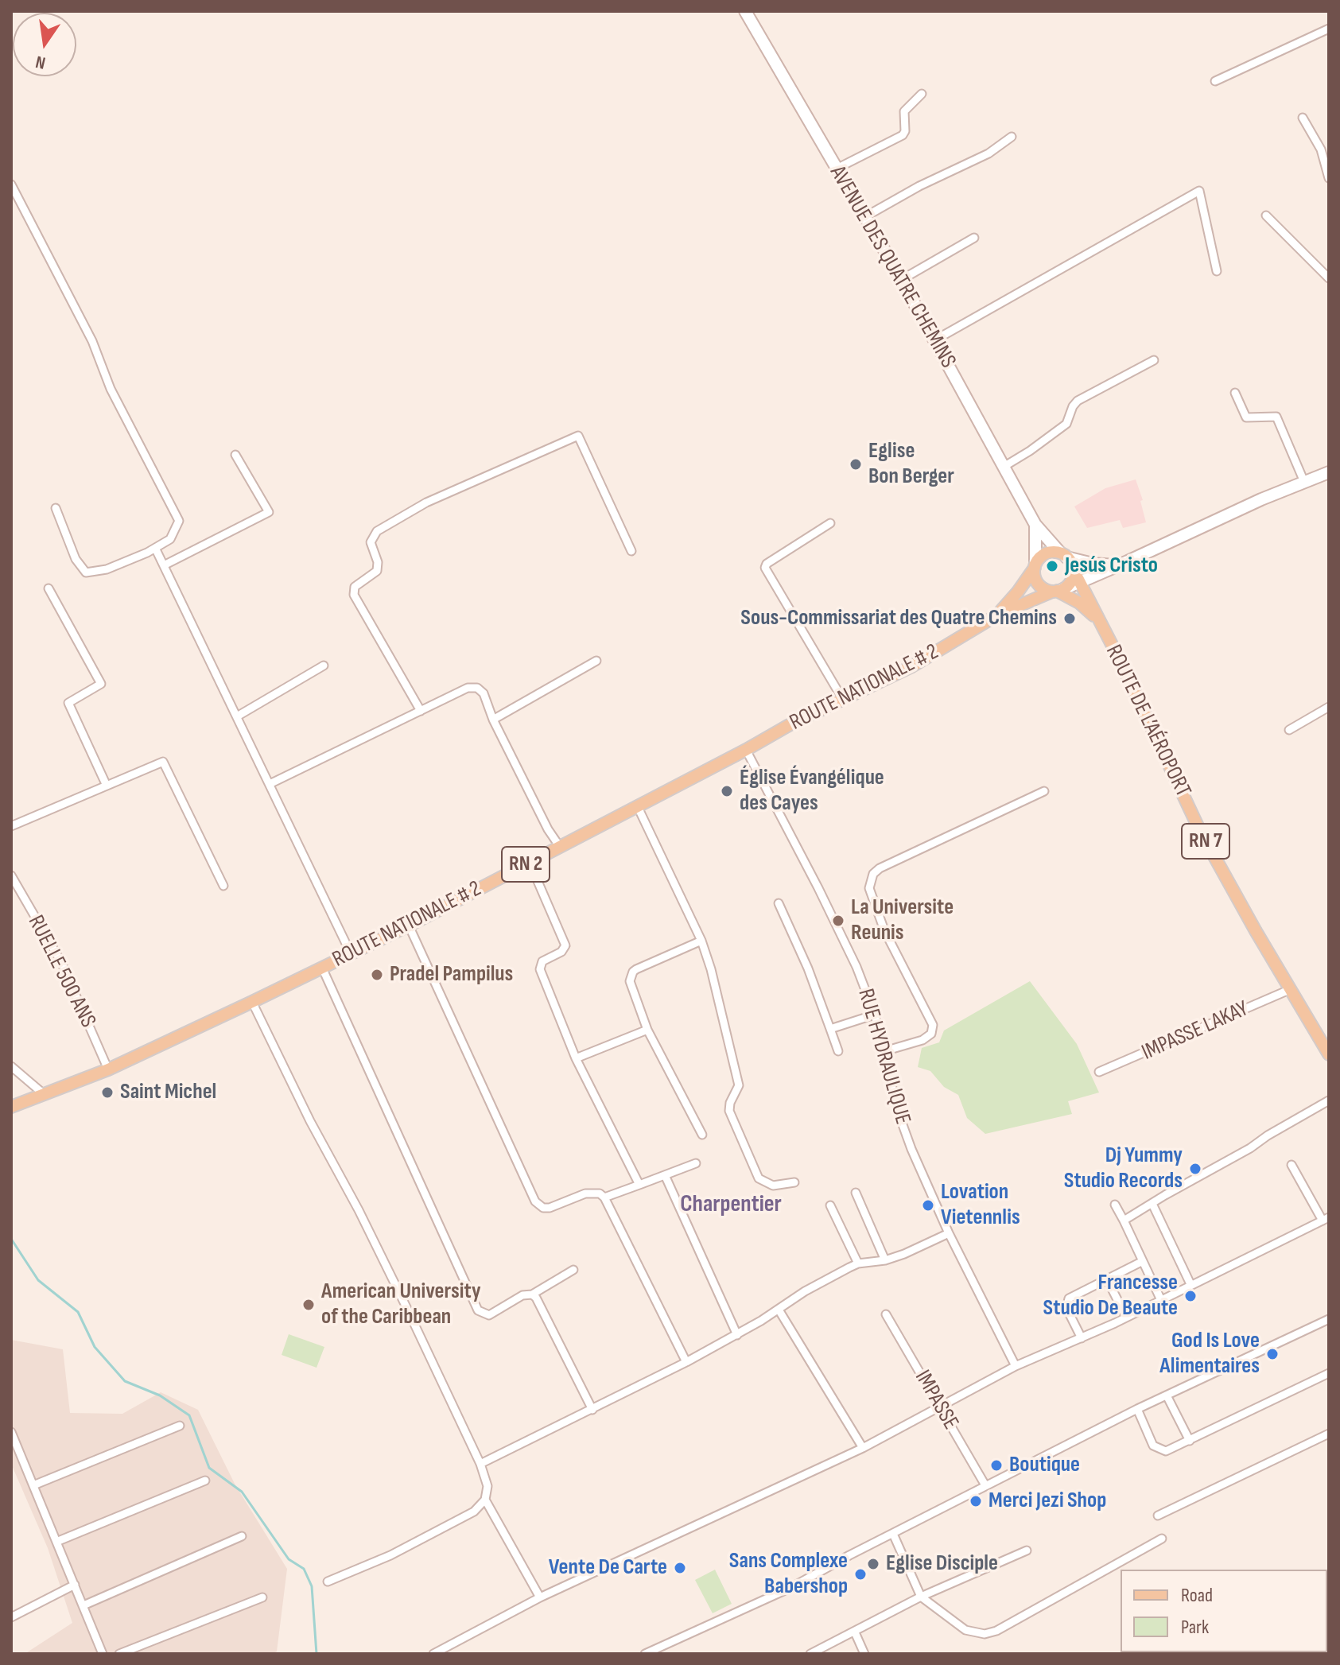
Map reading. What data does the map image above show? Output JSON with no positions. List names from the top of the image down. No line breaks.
{"streets":{"main road":["AVENUE DES QUATRE CHEMINS","ROUTE NATIONALE # 2","ROUTE DE L’AÉROPORT","RN 7","RN 2"],"street":["RUELLE 500 ANS","IMPASSE LAKAY","RUE HYDRAULIQUE","IMPASSE"]},"crossings":[["AVENUE DES QUATRE CHEMINS","ROUTE NATIONALE # 2"],["AVENUE DES QUATRE CHEMINS","ROUTE DE L’AÉROPORT"],["ROUTE NATIONALE # 2","ROUTE DE L’AÉROPORT"],["ROUTE NATIONALE # 2","RUELLE 500 ANS"],["ROUTE NATIONALE # 2","RUE HYDRAULIQUE"],["ROUTE DE L’AÉROPORT","IMPASSE LAKAY"]],"districts":["Charpentier"],"places":["Eglise Bon Berger","Jesús Cristo","Sous-Commissariat des Quatre Chemins","Église Évangélique des Cayes","La Universite Reunis","Pradel Pampilus","Saint Michel","Dj Yummy Studio Records","Lovation Vietennlis","Francesse Studio De Beaute","American University of the Caribbean","God Is Love Alimentaires","Boutique","Merci Jezi Shop","Eglise Disciple","Vente De Carte","Sans Complexe Babershop"],"legend":["Road","Park"],"north":"bottom"}
